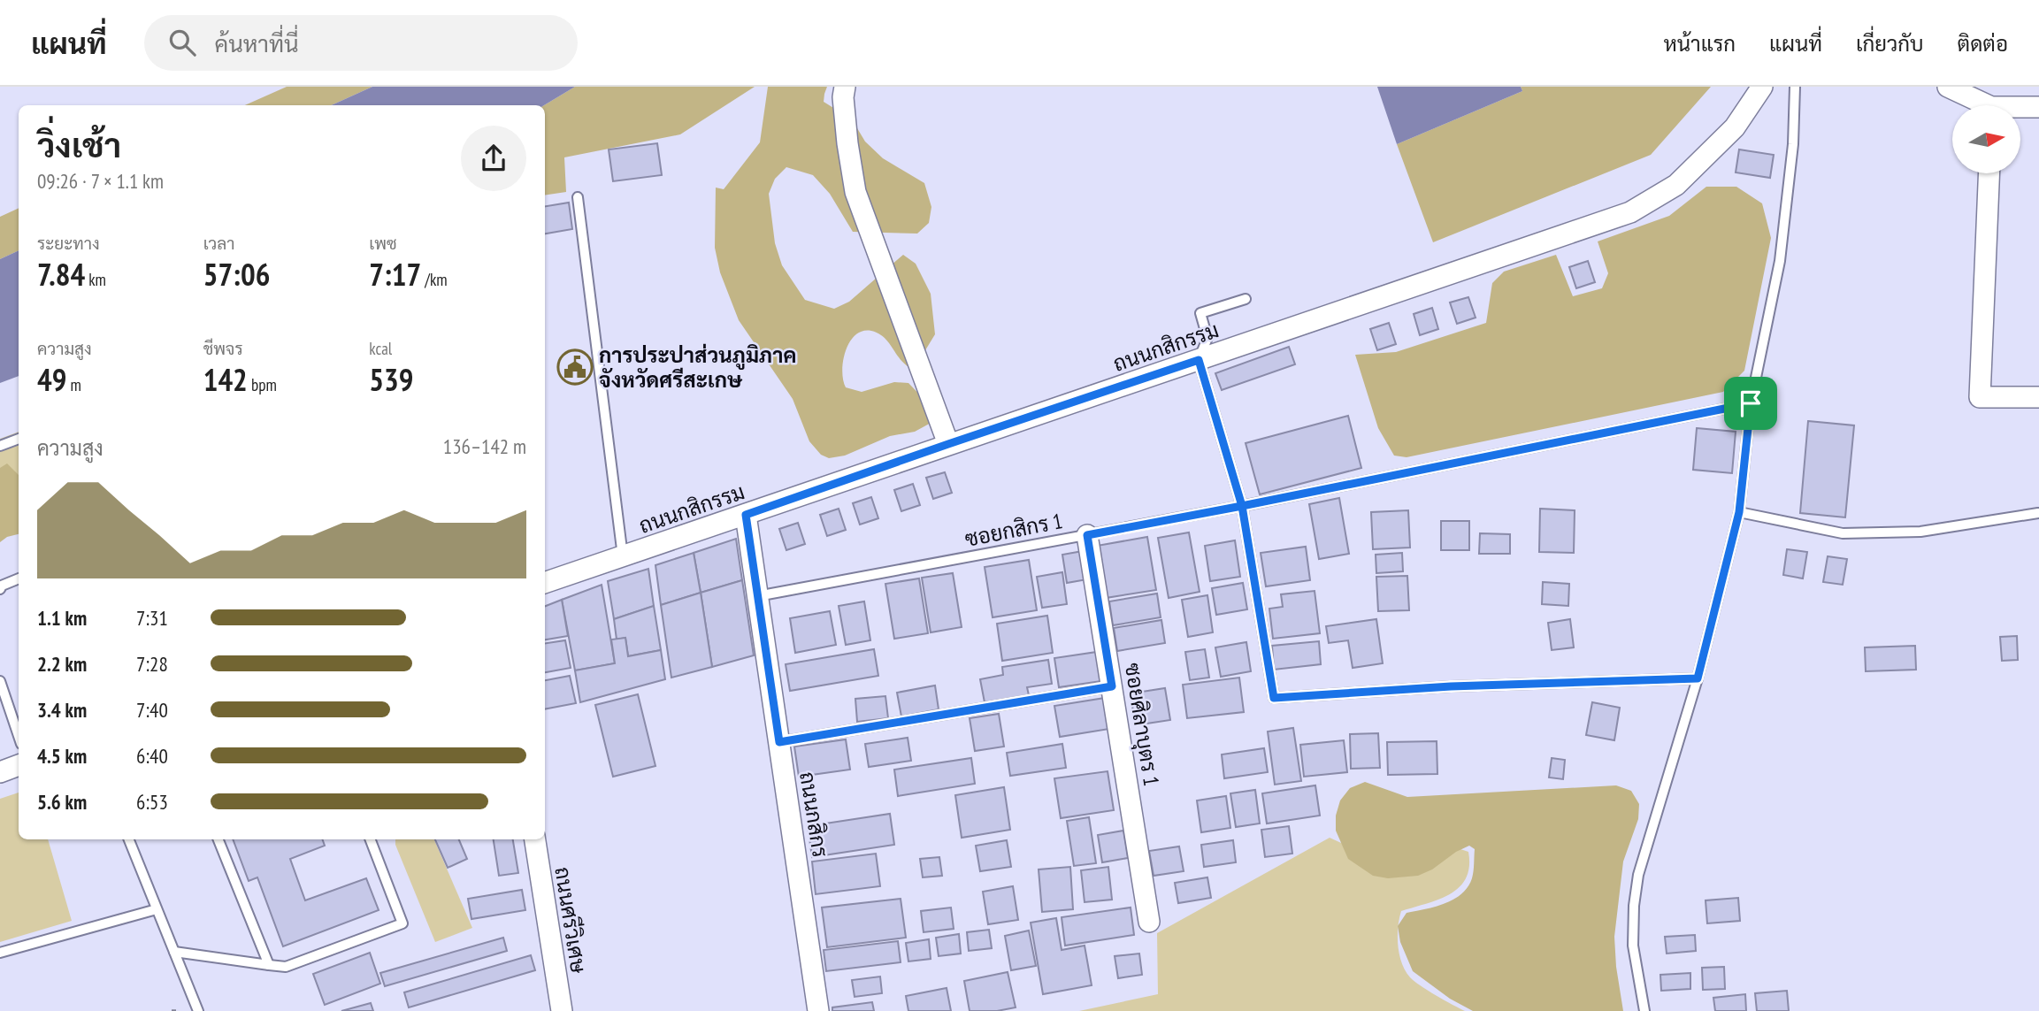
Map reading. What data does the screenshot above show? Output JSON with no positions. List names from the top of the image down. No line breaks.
{"streets":{"street":["ถนนกสิกรรม","ซอยศิลาบุตร 1","ถนนกสิกร","ถนนศรีวิเศษ"],"lane":["ซอยกสิกร 1"]},"crossings":[["ถนนกสิกรรม","ถนนกสิกร"],["ซอยกสิกร 1","ซอยศิลาบุตร 1"],["ซอยกสิกร 1","ถนนกสิกร"]],"places":{"public building":["การประปาส่วนภูมิภาค จังหวัดศรีสะเกษ"]},"north":"right","page":{"header":"แผนที่","search":"ค้นหาที่นี่","nav":["หน้าแรก","แผนที่","เกี่ยวกับ","ติดต่อ"],"heading":["วิ่งเช้า","09:26 · 7 × 1.1 km"],"stats":[["ระยะทาง","7.84 km"],["เวลา","57:06"],["เพซ","7:17 /km"],["ความสูง","49 m"],["ชีพจร","142 bpm"],["kcal","539"]],"chart":["ความสูง","136–142 m"],"list":[{"name":"1.1 km","note":"7:31"},{"name":"2.2 km","note":"7:28"},{"name":"3.4 km","note":"7:40"},{"name":"4.5 km","note":"6:40"},{"name":"5.6 km","note":"6:53"}]}}
